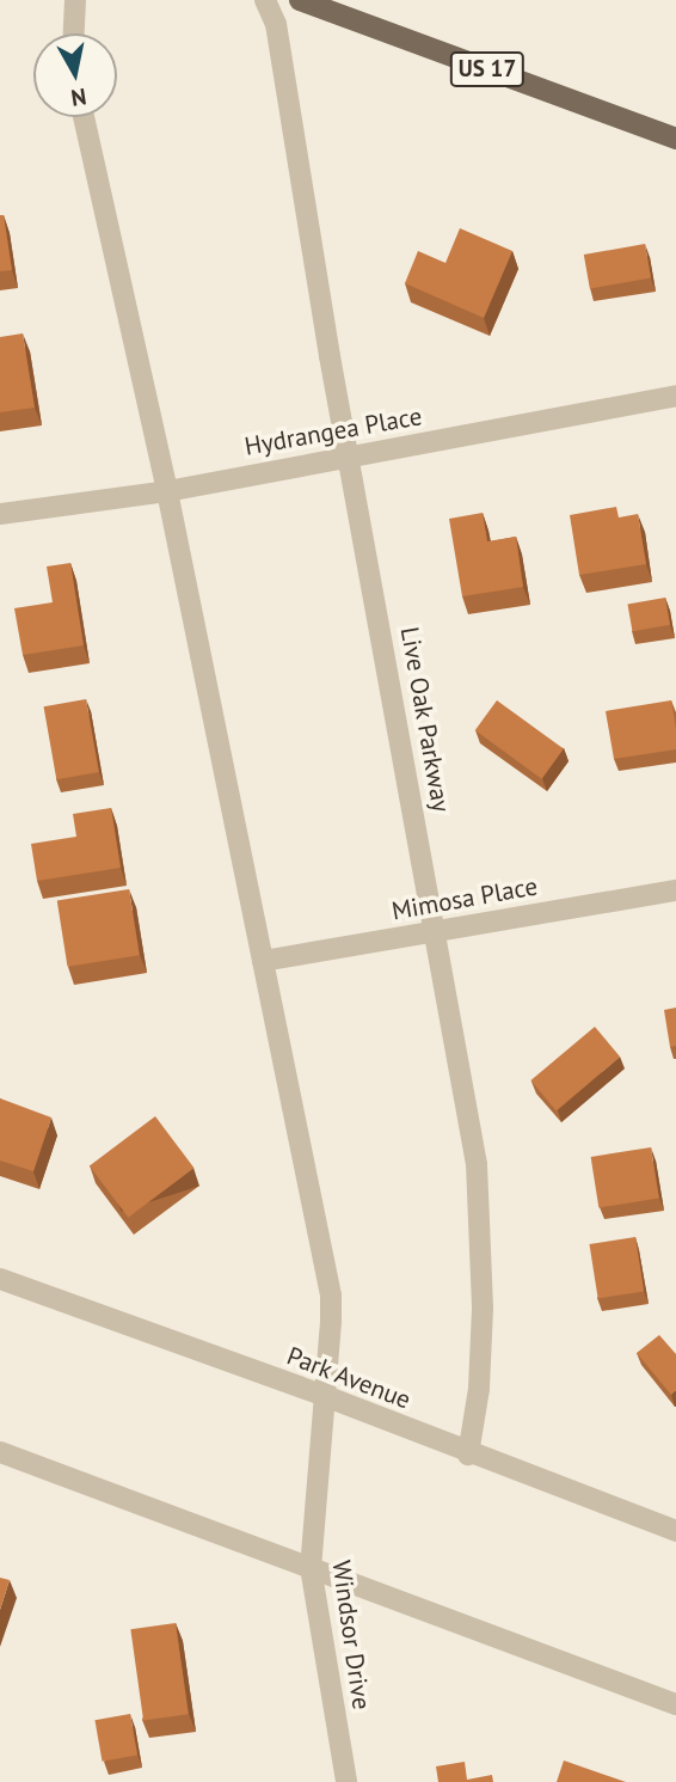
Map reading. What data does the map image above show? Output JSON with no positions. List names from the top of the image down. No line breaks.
{"streets":{"main road":["US 17"],"street":["Hydrangea Place","Live Oak Parkway","Mimosa Place","Park Avenue","Windsor Drive"]},"crossings":[["Hydrangea Place","Live Oak Parkway"],["Live Oak Parkway","Mimosa Place"],["Live Oak Parkway","Park Avenue"],["Park Avenue","Windsor Drive"]],"north":"bottom"}
